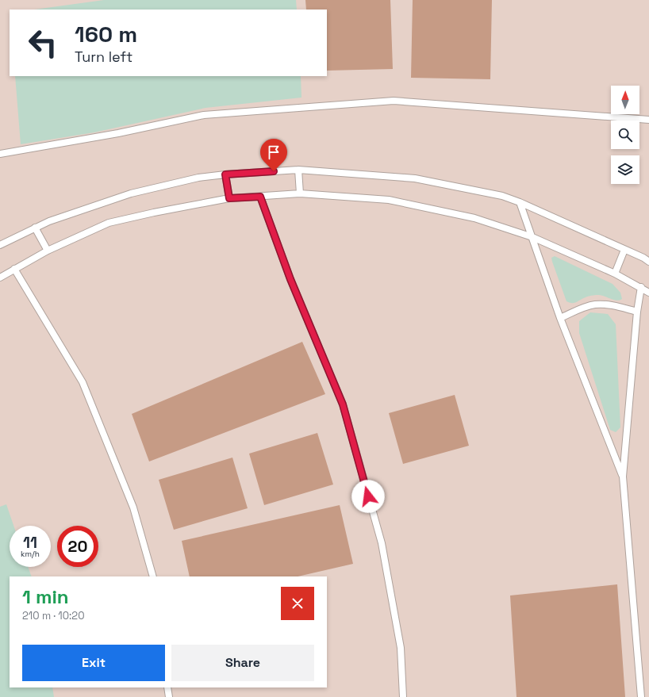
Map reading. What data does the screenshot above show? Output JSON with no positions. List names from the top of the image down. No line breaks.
{"north":"top","page":{"turn":["160 m","Turn left"],"speed":"11 km/h","limit":"20","heading":["1 min","210 m · 10:20"],"buttons":["Exit","Share"]}}
